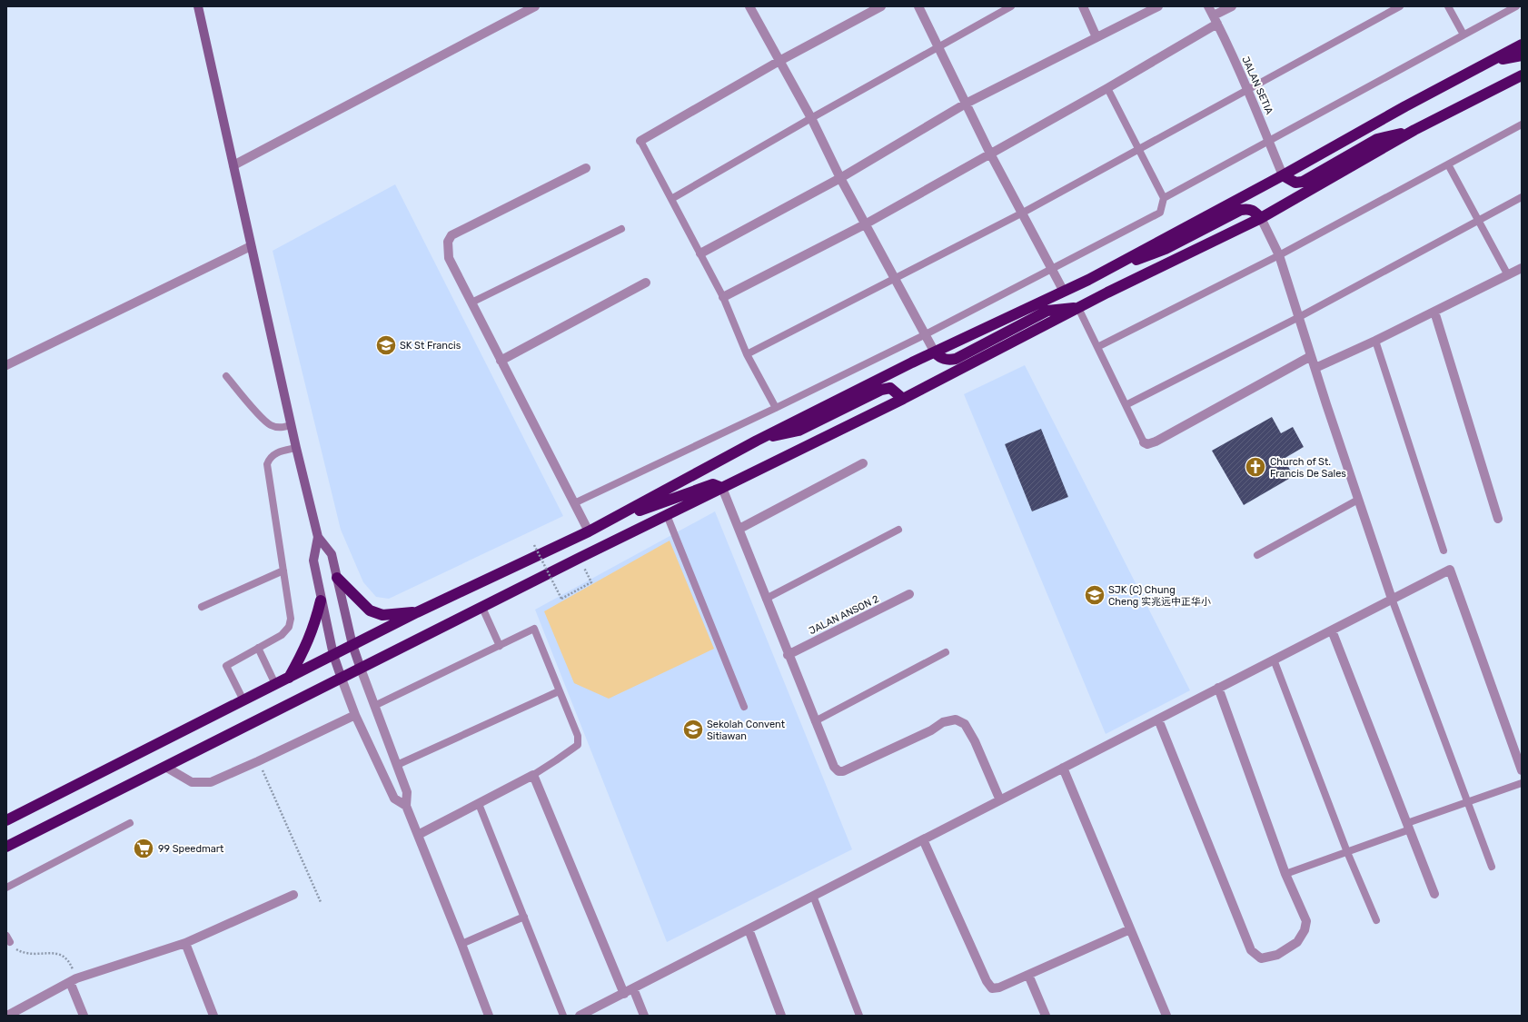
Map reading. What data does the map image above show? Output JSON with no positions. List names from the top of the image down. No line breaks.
{"streets":{"street":["JALAN SETIA","JALAN ANSON 2"]},"places":{"school or university":["SK St Francis","SJK (C) Chung Cheng 实兆远中正华小","Sekolah Convent Sitiawan"],"church":["Church of St. Francis De Sales"],"supermarket":["99 Speedmart"]}}
